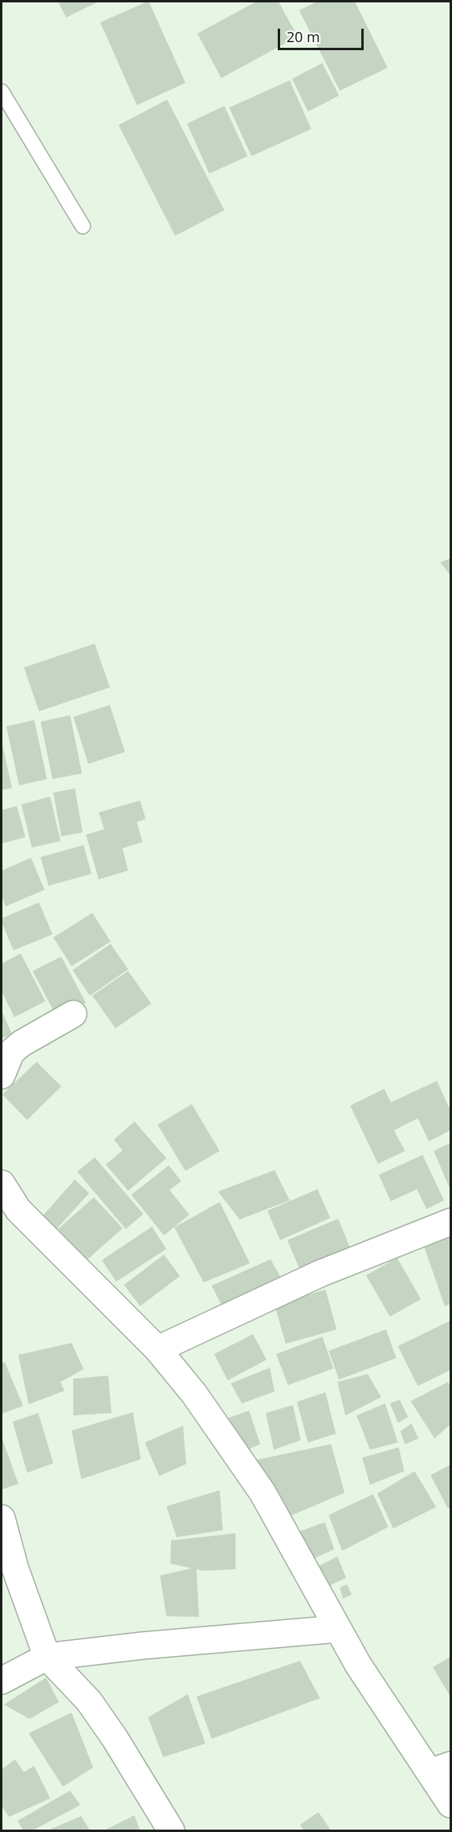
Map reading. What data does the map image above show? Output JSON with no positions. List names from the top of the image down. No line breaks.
{"scale_bar":"20 m"}
